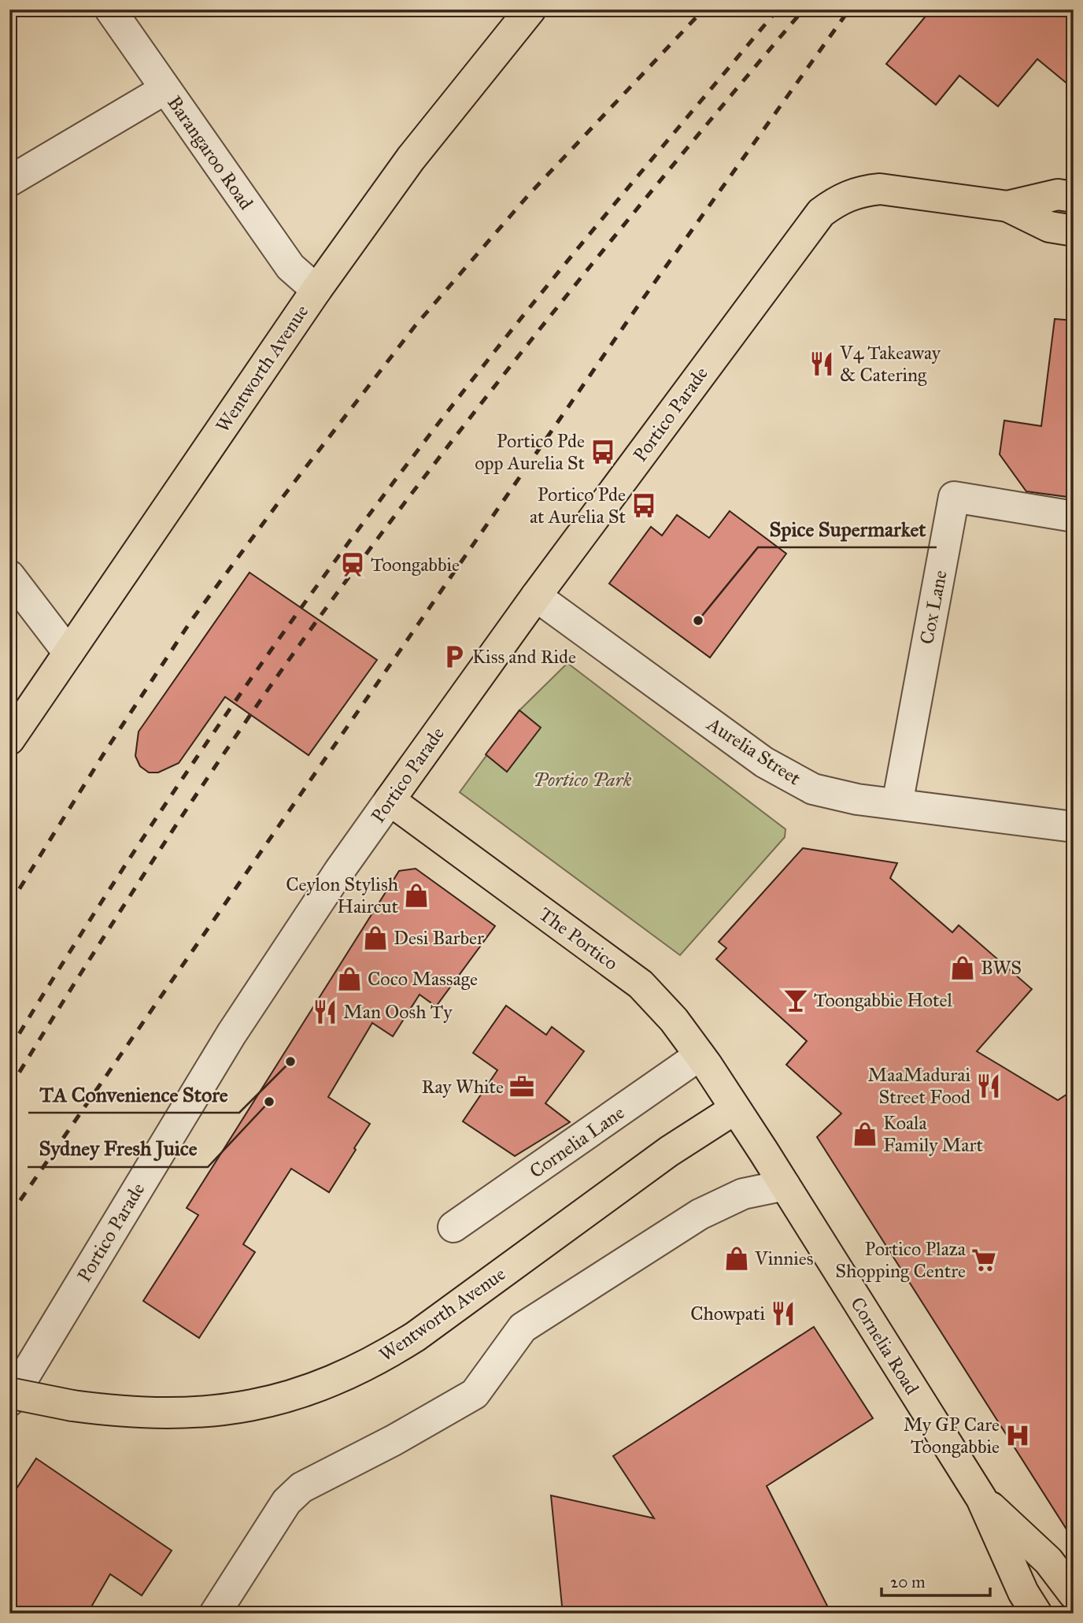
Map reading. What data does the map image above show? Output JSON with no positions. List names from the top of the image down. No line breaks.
{"streets":{"main road":["Wentworth Avenue","Portico Parade","The Portico","Cornelia Road"],"street":["Barangaroo Road","Cox Lane","Aurelia Street","Cornelia Lane"]},"crossings":[["Barangaroo Road","Wentworth Avenue"],["Wentworth Avenue","The Portico"],["Wentworth Avenue","Cornelia Road"],["Portico Parade","Aurelia Street"],["Portico Parade","The Portico"],["Cox Lane","Aurelia Street"],["The Portico","Cornelia Lane"],["The Portico","Cornelia Road"]],"parks":["Portico Park"],"places":{"restaurant":["V4 Takeaway & Catering","Man Oosh Ty","MaaMadurai Street Food","Chowpati"],"bus stop":["Portico Pde opp Aurelia St","Portico Pde at Aurelia St"],"station":["Toongabbie"],"other":["Spice Supermarket","TA Convenience Store","Sydney Fresh Juice"],"parking":["Kiss and Ride"],"shop":["Ceylon Stylish Haircut","Desi Barber","BWS","Coco Massage","Koala Family Mart","Vinnies"],"bar":["Toongabbie Hotel"],"office":["Ray White"],"supermarket":["Portico Plaza Shopping Centre"],"hospital":["My GP Care Toongabbie"]},"scale_bar":"20 m"}
